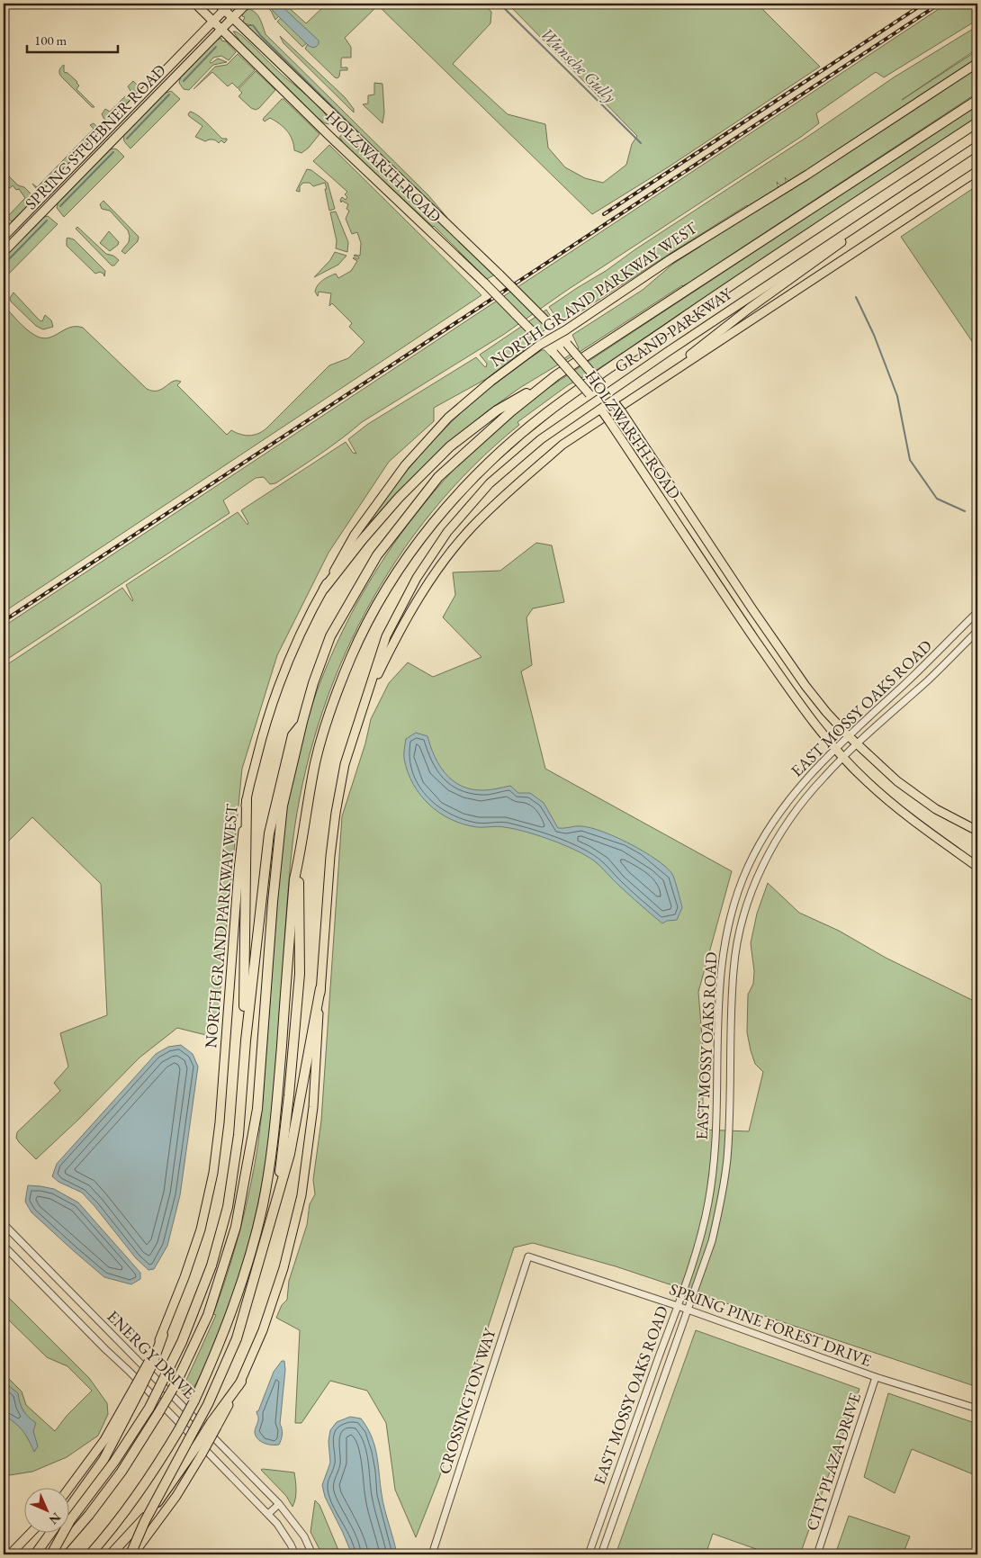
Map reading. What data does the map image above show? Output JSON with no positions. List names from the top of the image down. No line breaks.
{"streets":{"main road":["SPRING STUEBNER ROAD","HOLZWARTH ROAD","NORTH GRAND PARKWAY WEST","GRAND PARKWAY"],"street":["EAST MOSSY OAKS ROAD","SPRING PINE FOREST DRIVE","ENERGY DRIVE","CROSSINGTON WAY","CITY PLAZA DRIVE"]},"crossings":[["SPRING STUEBNER ROAD","HOLZWARTH ROAD"],["HOLZWARTH ROAD","NORTH GRAND PARKWAY WEST"],["HOLZWARTH ROAD","GRAND PARKWAY"],["HOLZWARTH ROAD","EAST MOSSY OAKS ROAD"],["EAST MOSSY OAKS ROAD","SPRING PINE FOREST DRIVE"],["SPRING PINE FOREST DRIVE","CROSSINGTON WAY"],["SPRING PINE FOREST DRIVE","CITY PLAZA DRIVE"]],"water":["Wunsche Gully"],"scale_bar":"100 m","north":"bottom right"}
